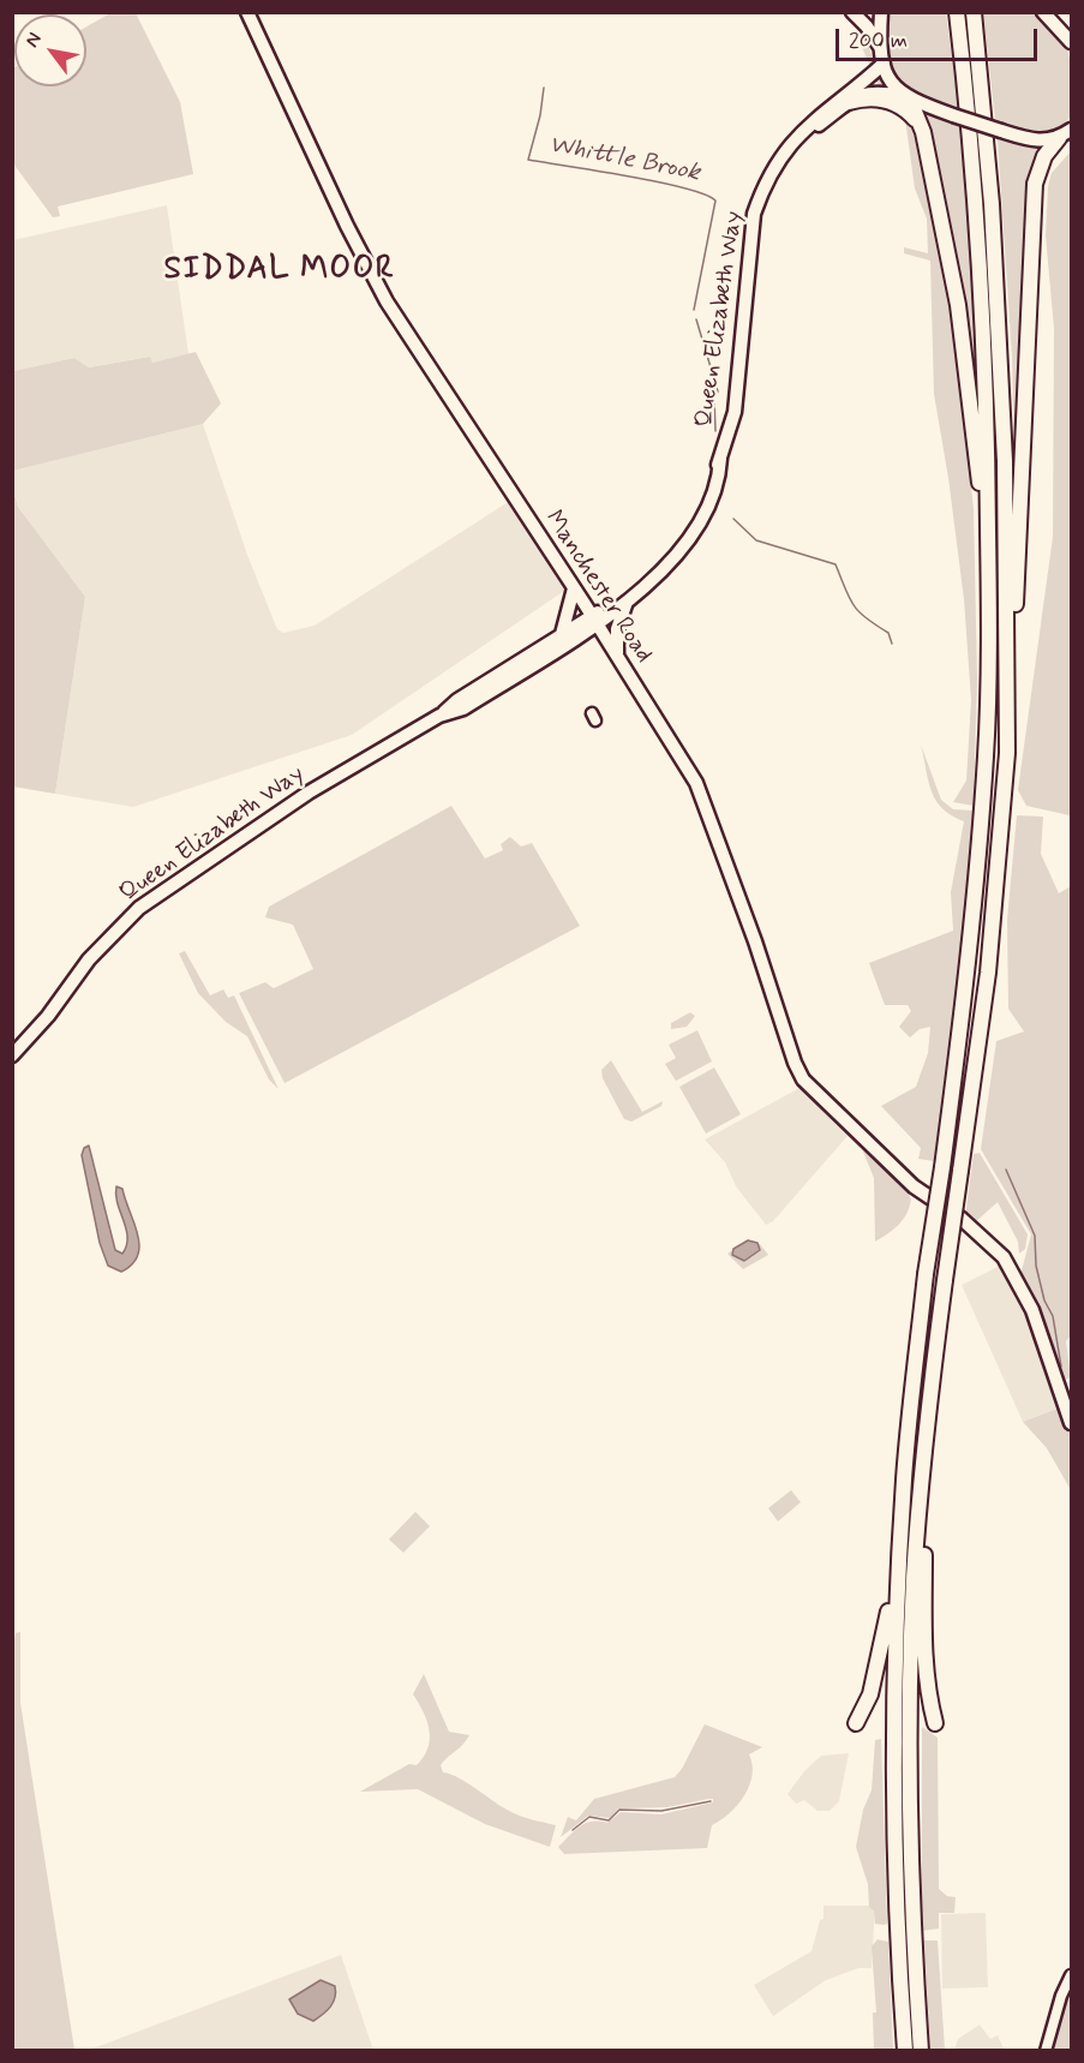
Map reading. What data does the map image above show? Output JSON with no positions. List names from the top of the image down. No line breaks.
{"streets":{"main road":["Queen Elizabeth Way","Manchester Road"]},"crossings":[["Queen Elizabeth Way","Manchester Road"]],"districts":["SIDDAL MOOR"],"water":["Whittle Brook"],"scale_bar":"200 m","north":"top left"}
